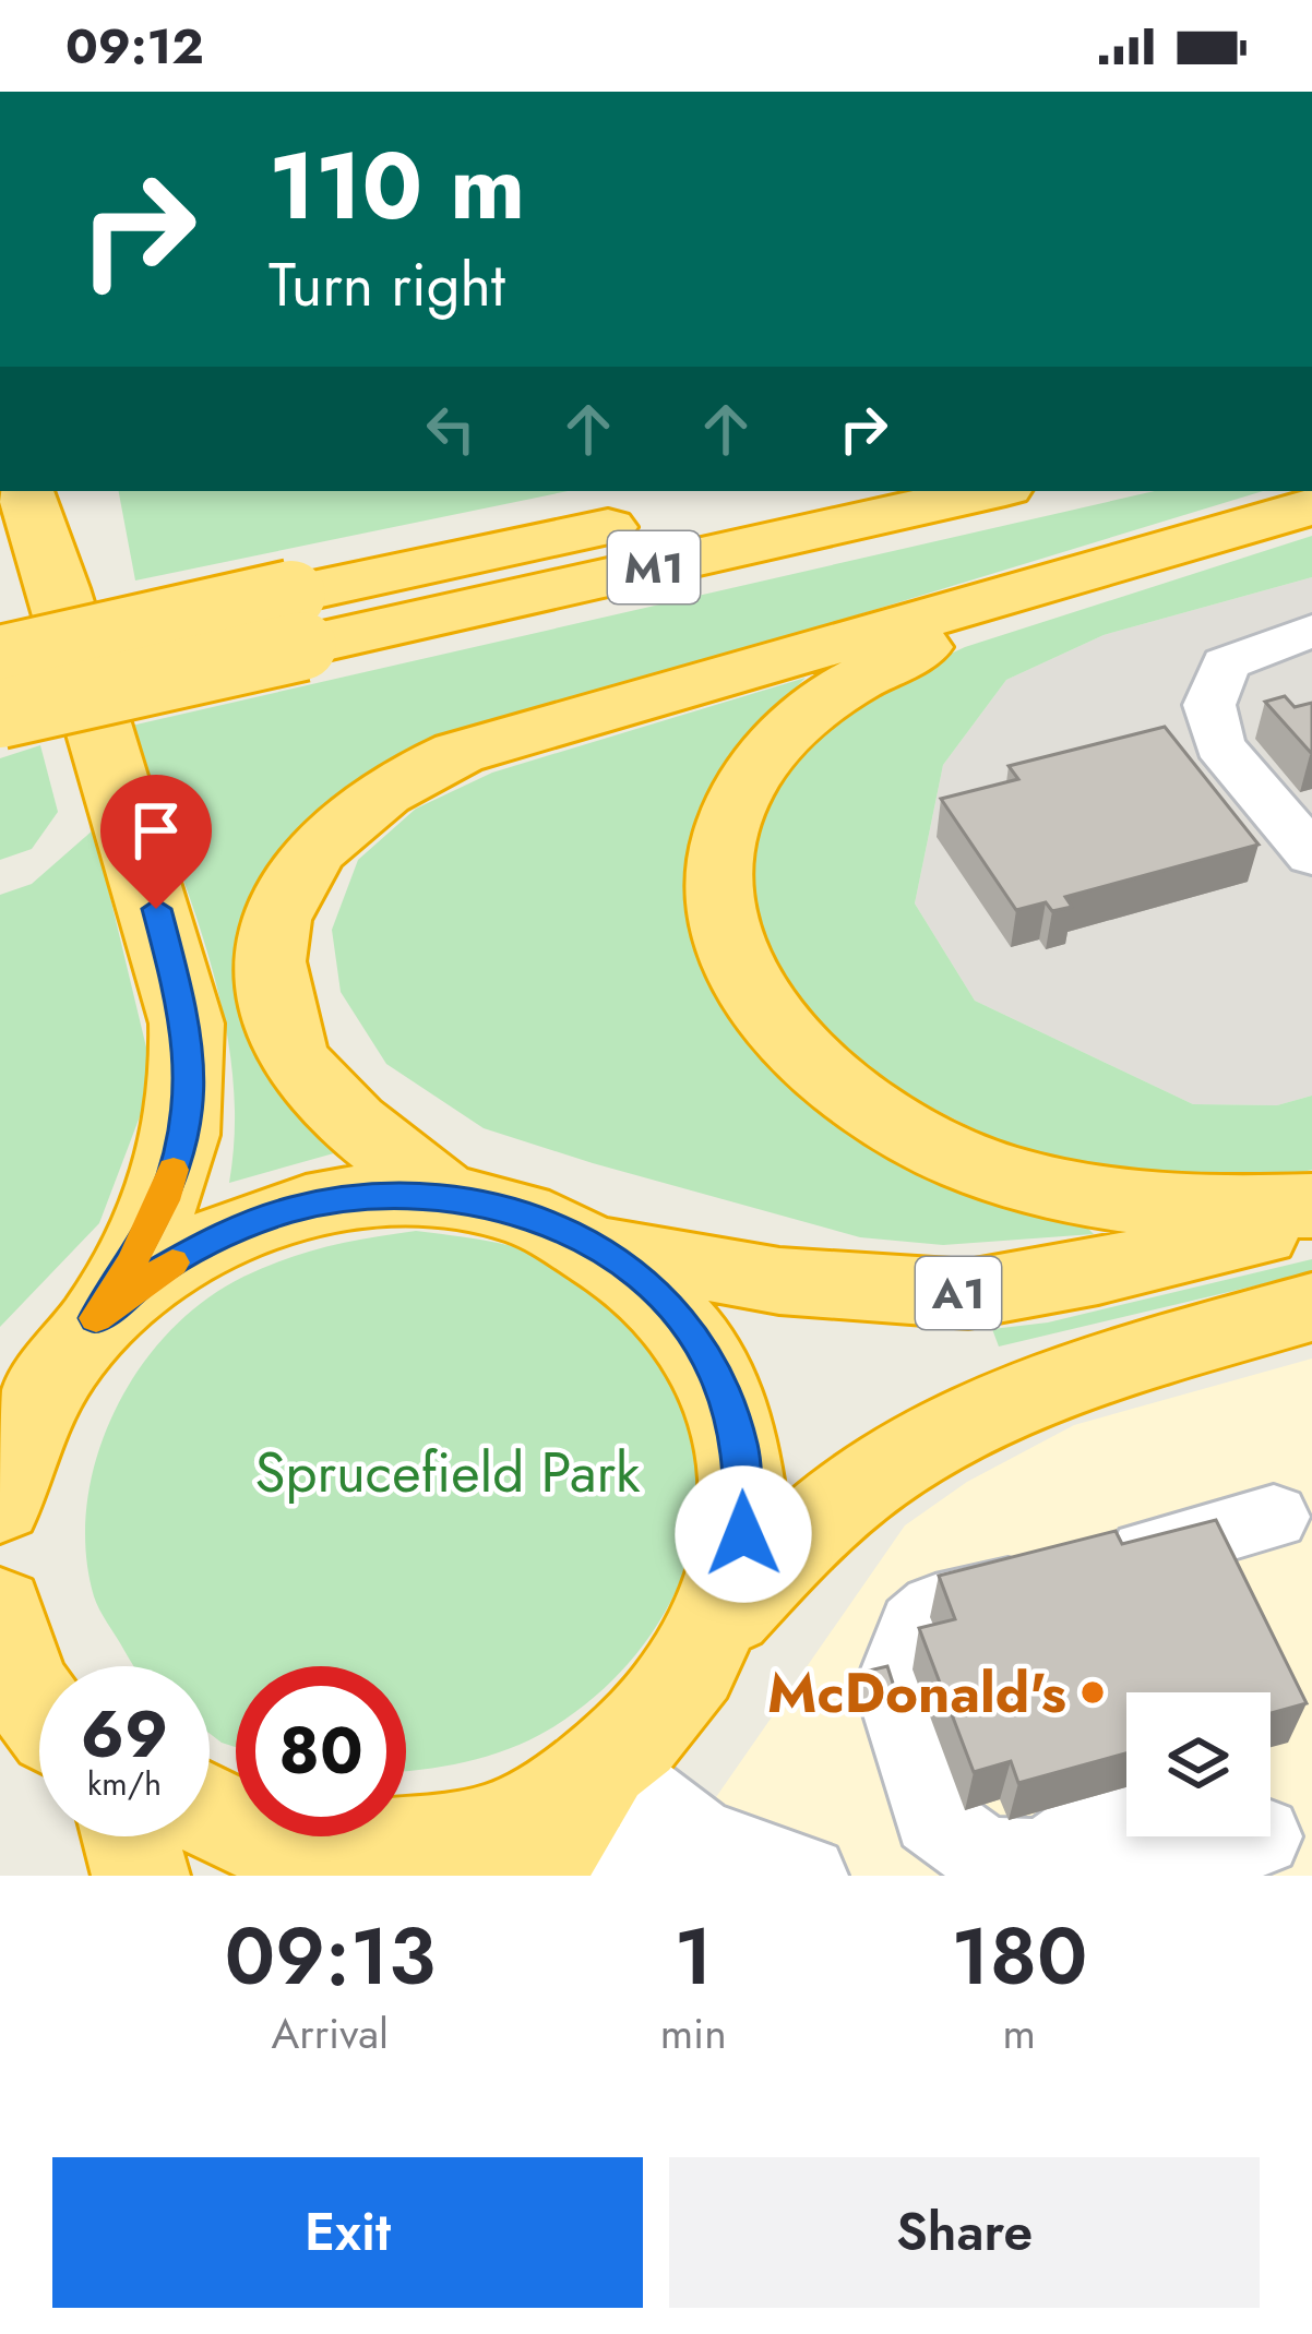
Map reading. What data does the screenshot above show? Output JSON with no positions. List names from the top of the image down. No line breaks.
{"streets":{"highway":["M1","A1"]},"parks":["Sprucefield Park"],"places":["McDonald's"],"page":{"status":"09:12","turn":["110 m","Turn right"],"speed":"69 km/h","limit":"80","eta":["09:13","Arrival","1","min","180","m"],"buttons":["Exit","Share"]}}
